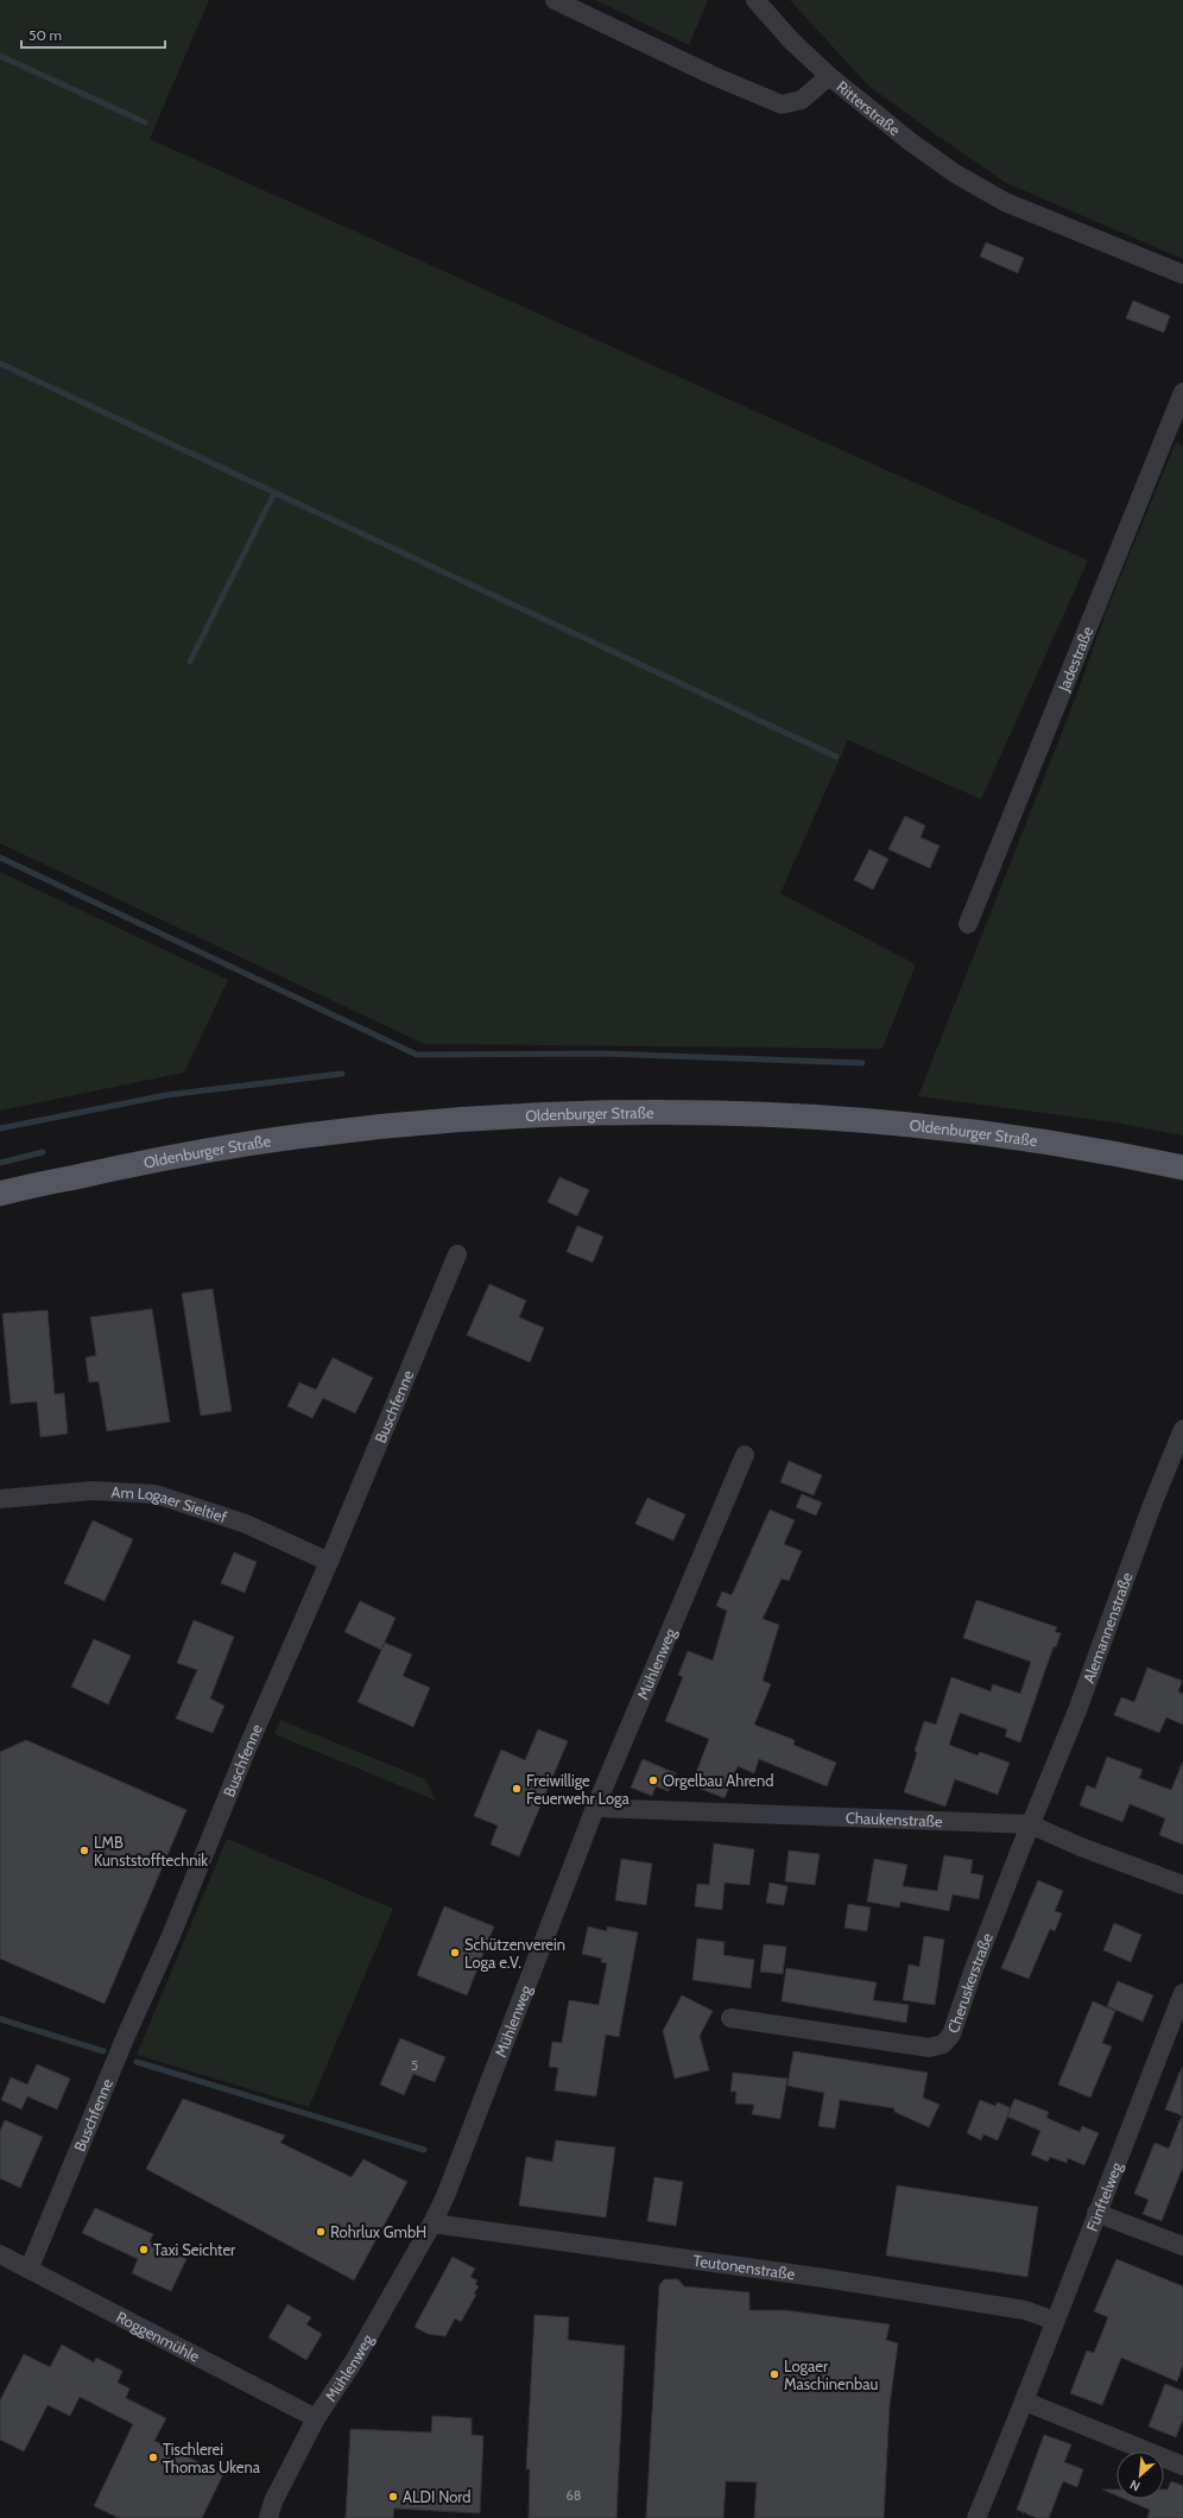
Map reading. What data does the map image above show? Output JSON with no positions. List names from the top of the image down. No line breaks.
{"streets":{"main road":["Oldenburger Straße"],"street":["Ritterstraße","Jadestraße","Buschfenne","Am Logaer Sieltief","Alemannenstraße","Mühlenweg","Chaukenstraße","Cheruskerstraße","Fünftelweg","Teutonenstraße","Roggenmühle"]},"crossings":[["Buschfenne","Am Logaer Sieltief"],["Buschfenne","Roggenmühle"],["Alemannenstraße","Chaukenstraße"],["Alemannenstraße","Cheruskerstraße"],["Mühlenweg","Chaukenstraße"],["Mühlenweg","Teutonenstraße"],["Mühlenweg","Roggenmühle"],["Chaukenstraße","Cheruskerstraße"],["Fünftelweg","Teutonenstraße"]],"places":["Orgelbau Ahrend","Freiwillige Feuerwehr Loga","LMB Kunststofftechnik","Schützenverein Loga e.V.","Rohrlux GmbH","Taxi Seichter","Logaer Maschinenbau","Tischlerei Thomas Ukena","ALDI Nord"],"house_numbers":["5","68"],"scale_bar":"50 m","north":"bottom left"}
